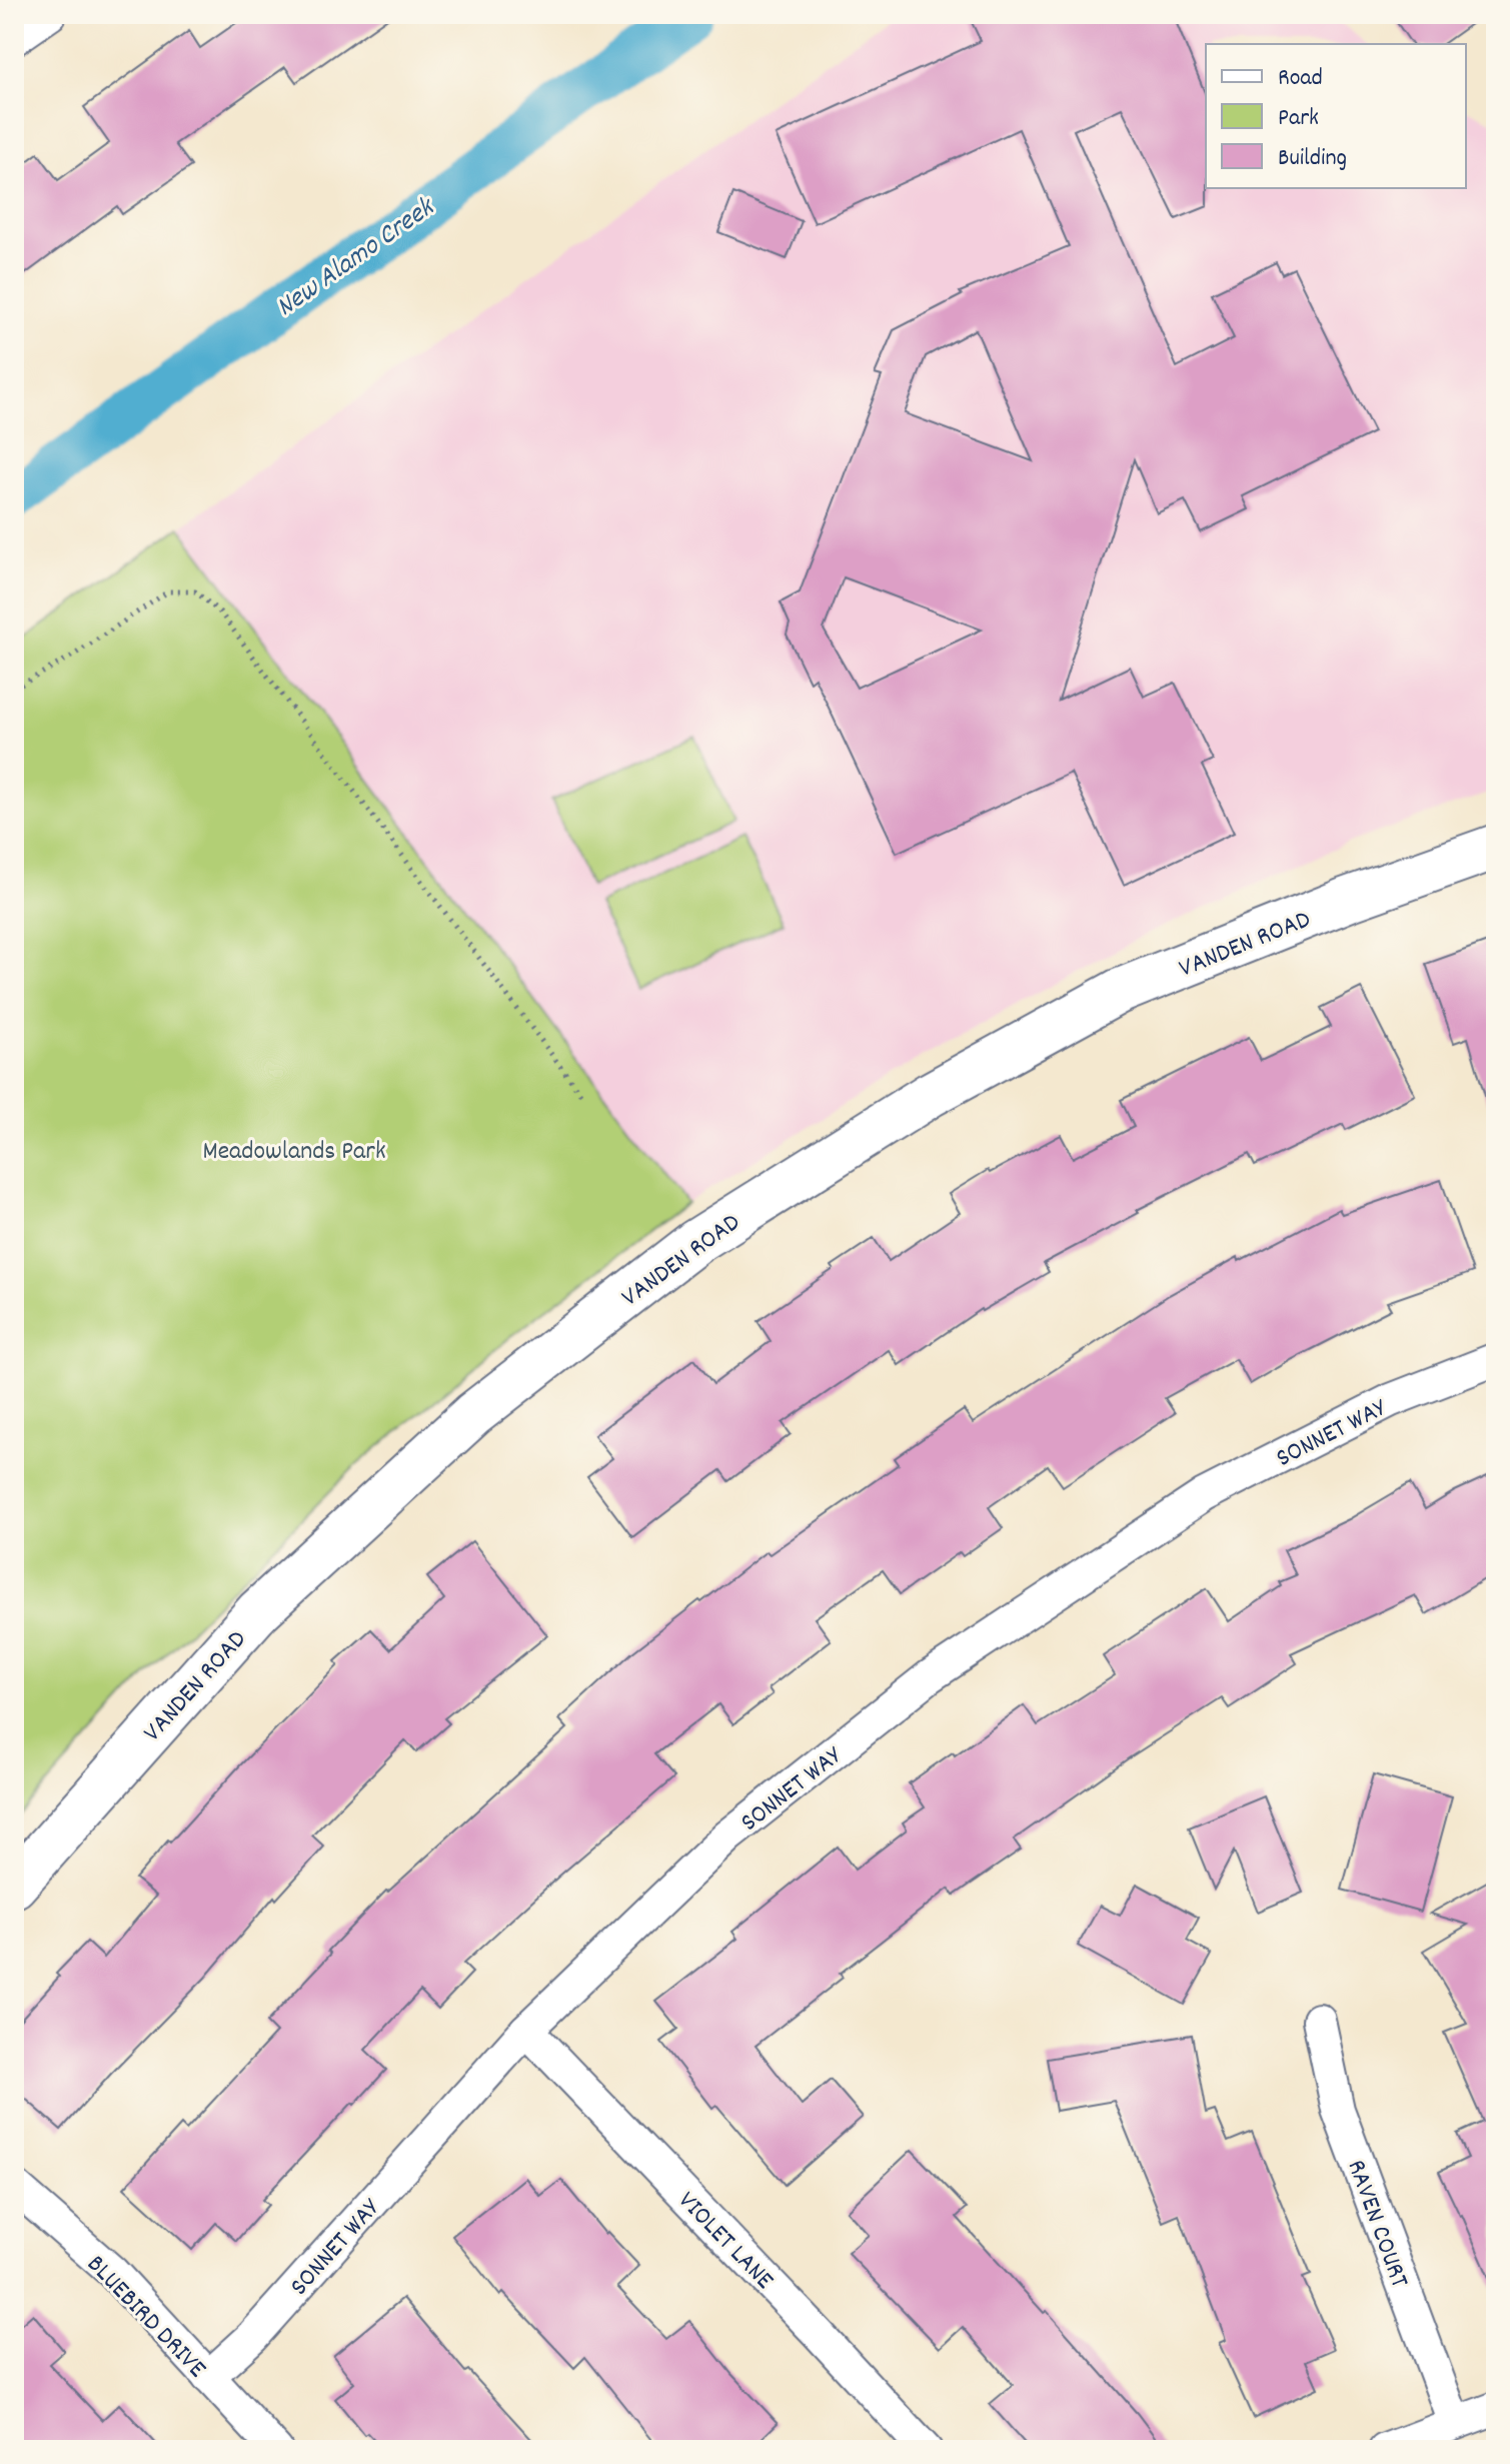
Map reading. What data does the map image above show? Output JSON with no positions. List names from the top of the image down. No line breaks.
{"streets":{"street":["VANDEN ROAD","SONNET WAY","RAVEN COURT","VIOLET LANE","BLUEBIRD DRIVE"]},"crossings":[["SONNET WAY","VIOLET LANE"],["SONNET WAY","BLUEBIRD DRIVE"]],"water":["New Alamo Creek"],"parks":["Meadowlands Park"],"legend":["Road","Park","Building"]}
